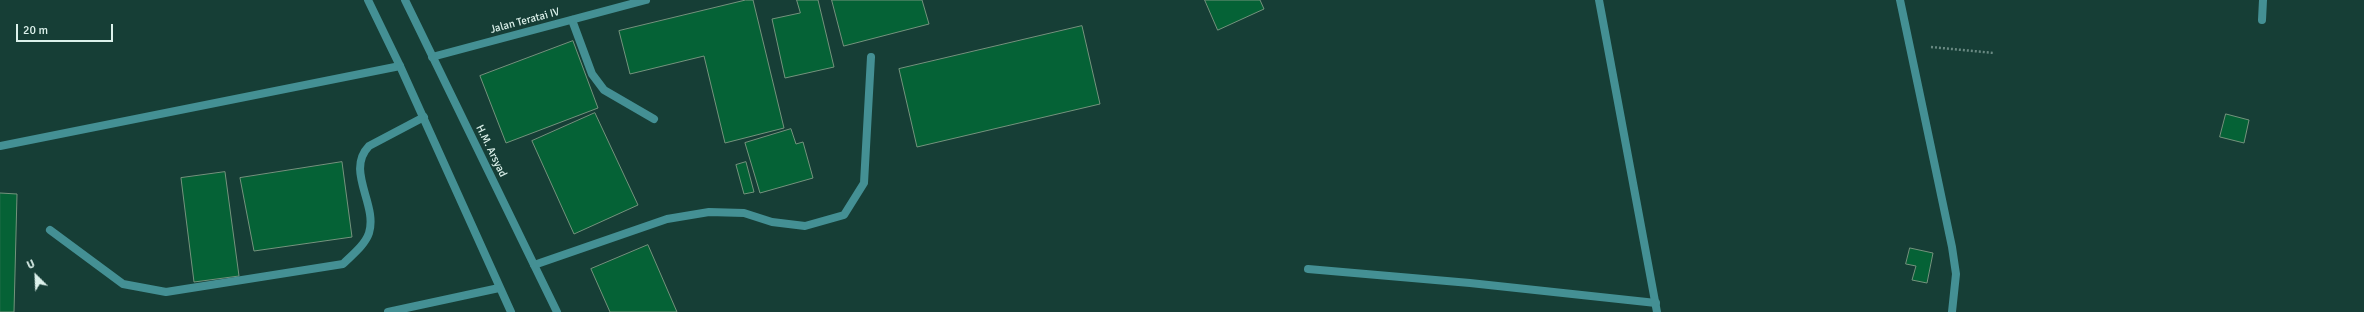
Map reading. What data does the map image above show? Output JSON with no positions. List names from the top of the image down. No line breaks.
{"streets":{"street":["Jalan Teratai IV","H.M. Arsyad"]},"crossings":[["Jalan Teratai IV","H.M. Arsyad"]],"scale_bar":"20 m","north":"top left"}
